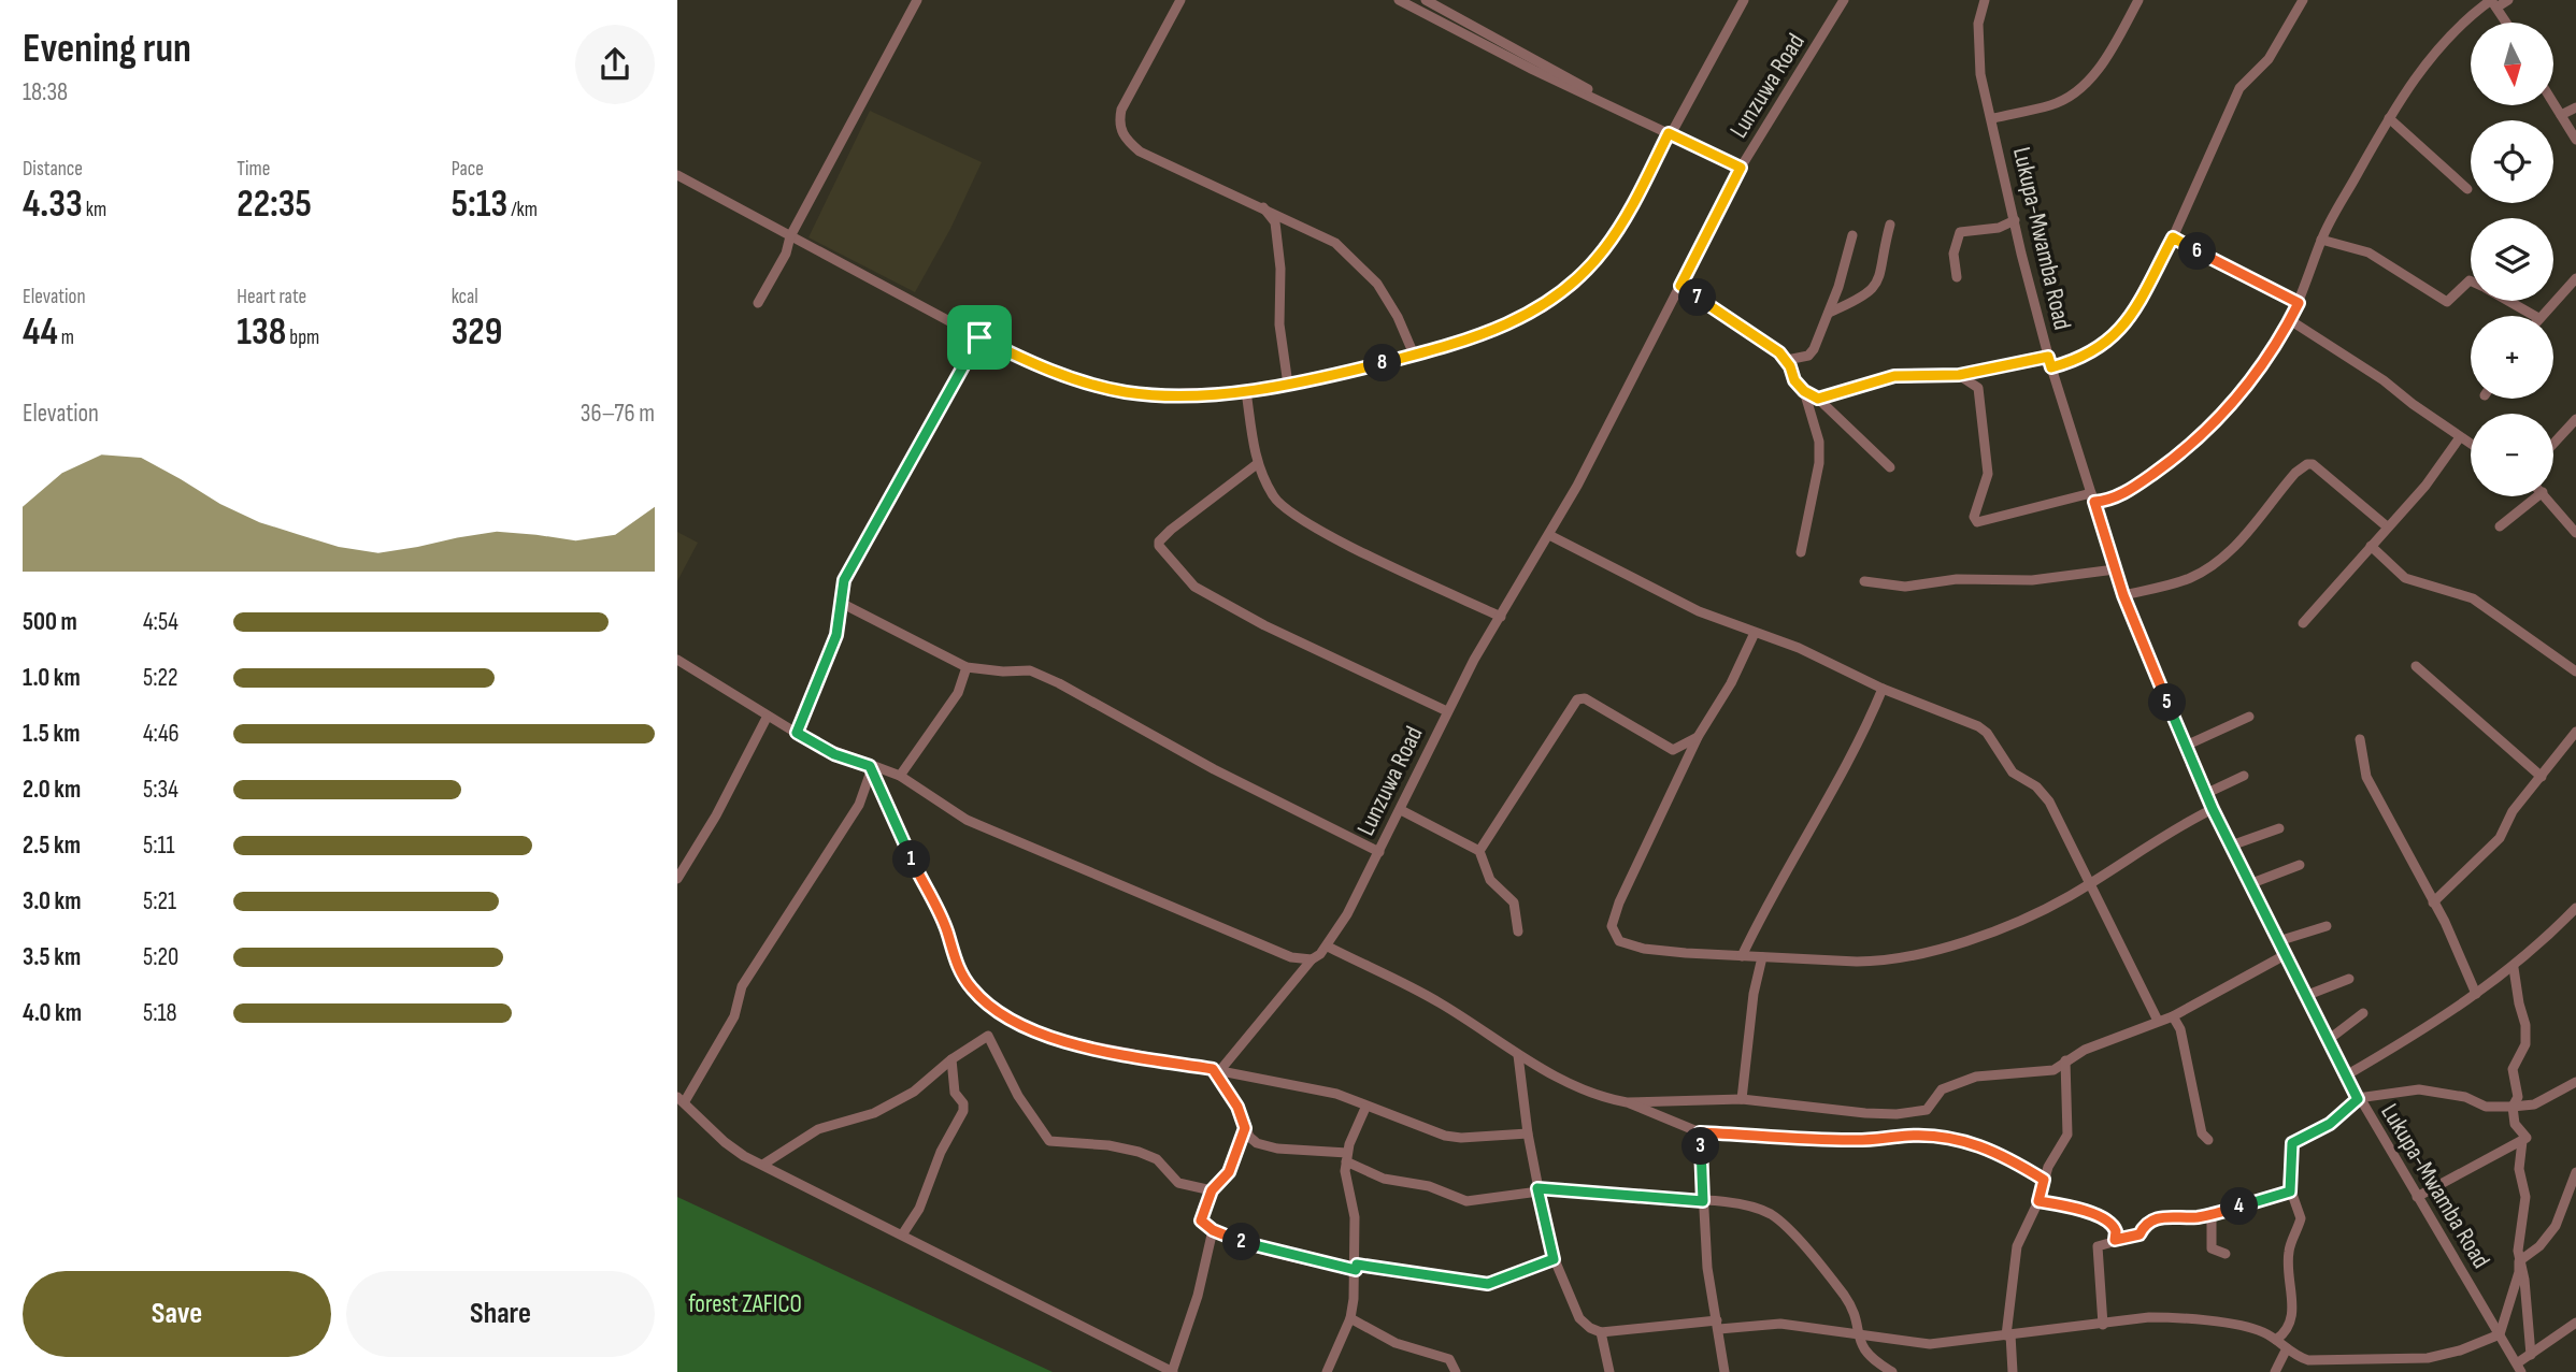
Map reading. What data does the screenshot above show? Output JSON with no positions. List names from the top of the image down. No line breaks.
{"streets":{"street":["Lunzuwa Road","Lukupa-Mwamba Road"]},"parks":["forest ZAFICO"],"north":"bottom","page":{"heading":["Evening run","18:38"],"map_buttons":["+","−"],"stats":[["Distance","4.33 km"],["Time","22:35"],["Pace","5:13 /km"],["Elevation","44 m"],["Heart rate","138 bpm"],["kcal","329"]],"pins":["6","7","8","5","1","3","4","2"],"chart":["Elevation","36–76 m"],"list":[{"name":"500 m","note":"4:54"},{"name":"1.0 km","note":"5:22"},{"name":"1.5 km","note":"4:46"},{"name":"2.0 km","note":"5:34"},{"name":"2.5 km","note":"5:11"},{"name":"3.0 km","note":"5:21"},{"name":"3.5 km","note":"5:20"},{"name":"4.0 km","note":"5:18"}],"buttons":["Save","Share"]}}
